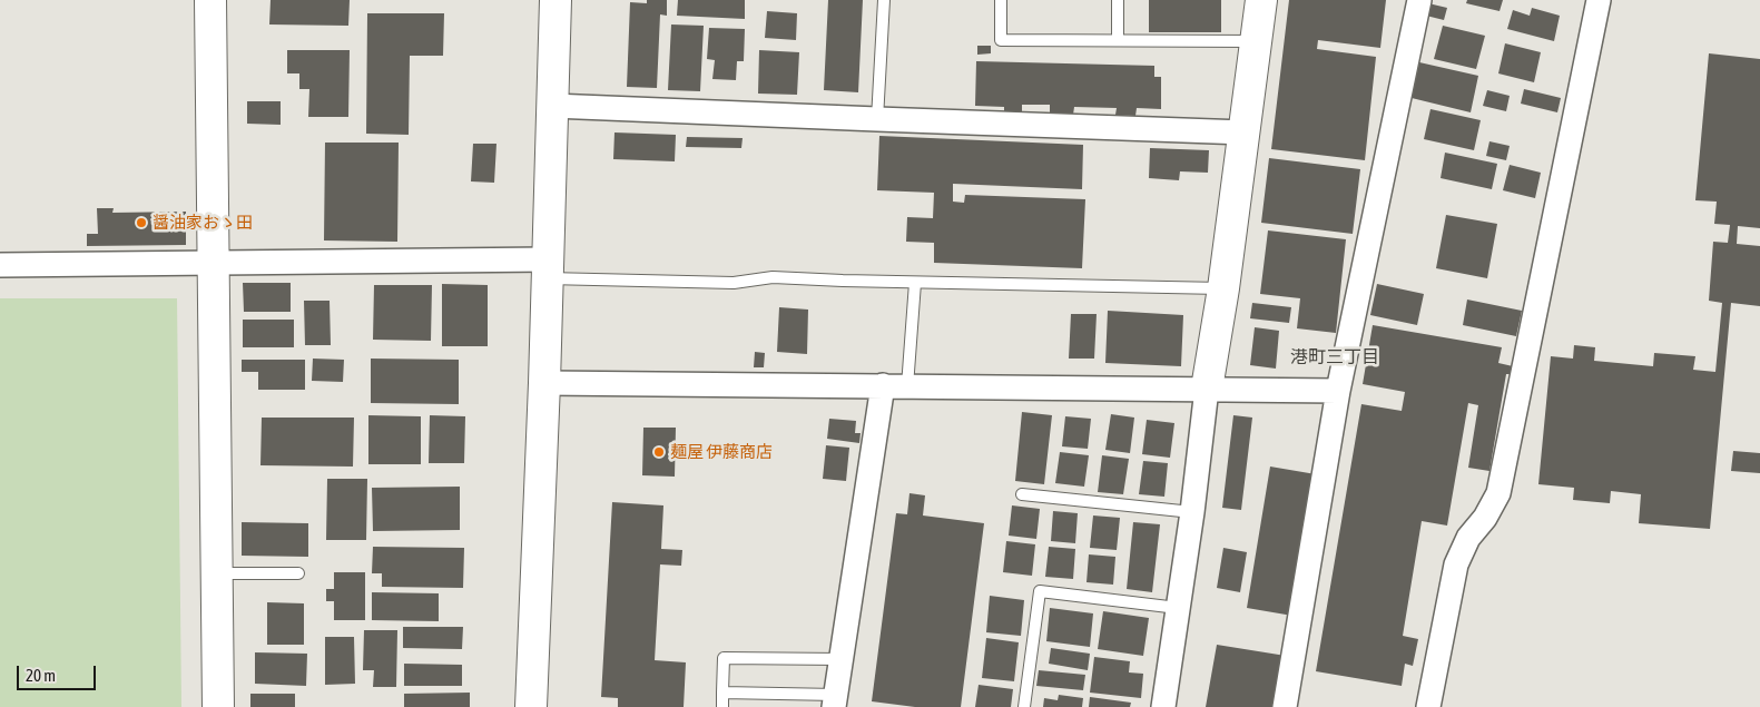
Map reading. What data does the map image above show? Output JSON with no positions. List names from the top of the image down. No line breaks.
{"districts":["港町三丁目"],"places":["醤油家おゝ田","麺屋 伊藤商店"],"scale_bar":"20 m"}
